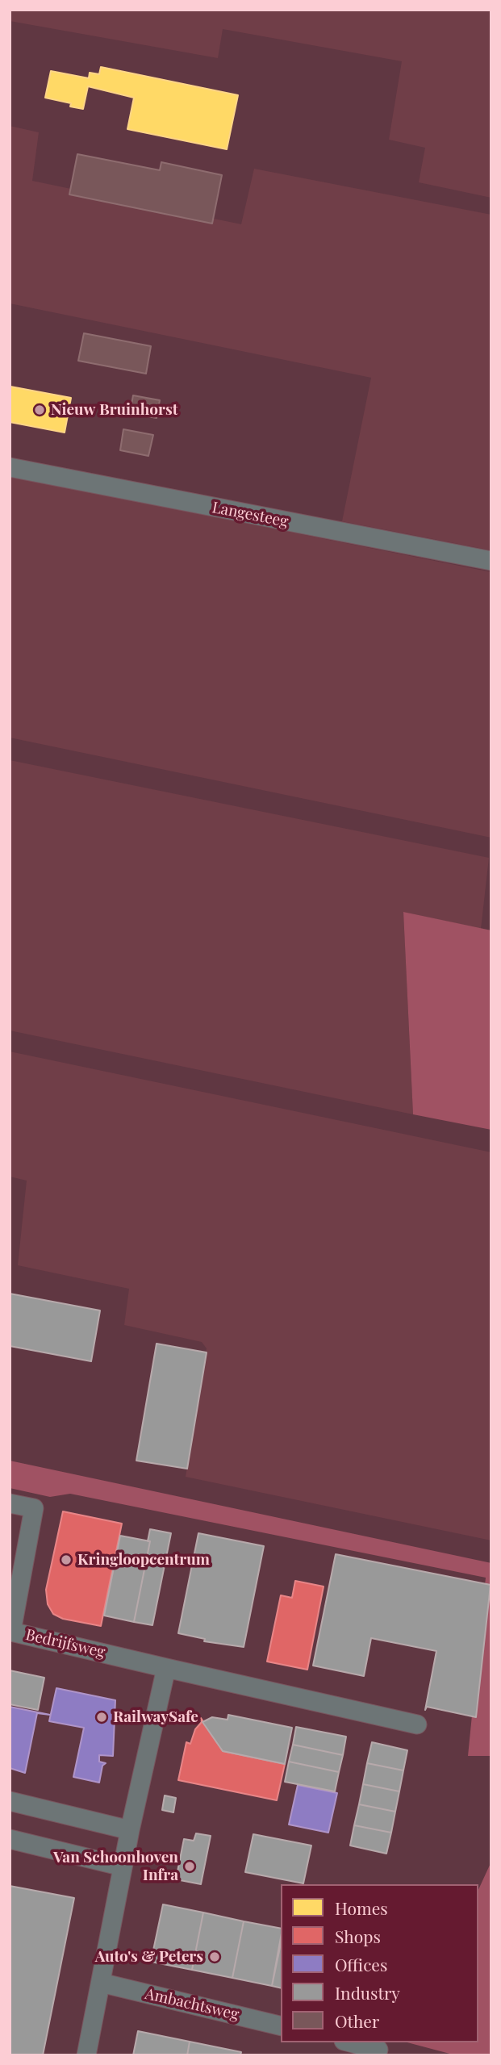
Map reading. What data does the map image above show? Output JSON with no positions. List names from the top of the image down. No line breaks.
{"streets":{"street":["Langesteeg","Bedrijfsweg","Ambachtsweg"]},"places":["Nieuw Bruinhorst","Kringloopcentrum","RailwaySafe","Van Schoonhoven Infra","Auto's & Peters"],"legend":["Homes","Shops","Offices","Industry","Other"]}
